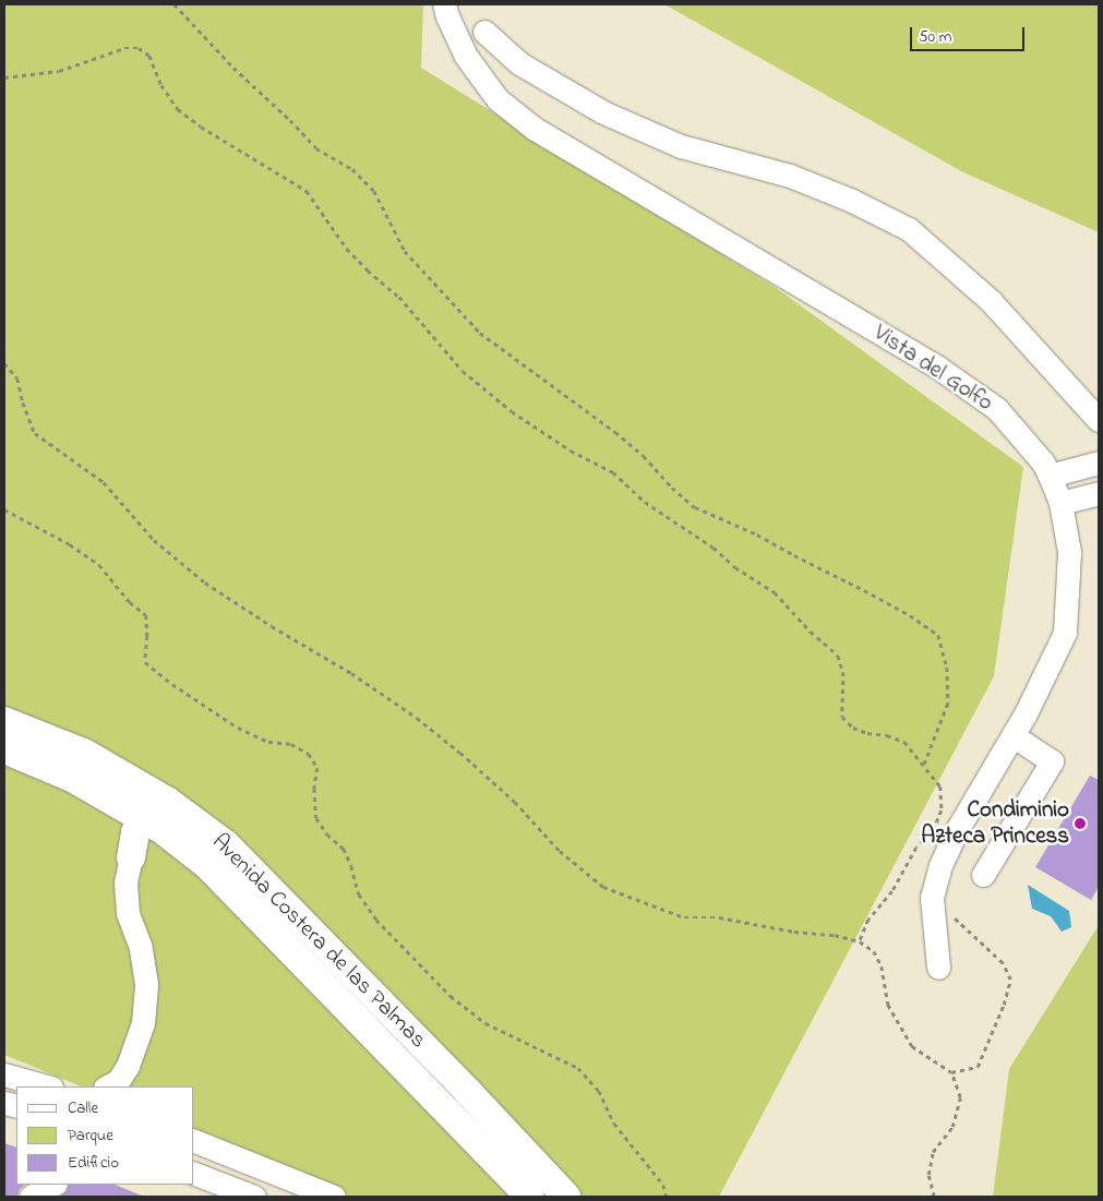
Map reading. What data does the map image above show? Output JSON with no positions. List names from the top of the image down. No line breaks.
{"streets":{"main road":["Avenida Costera de las Palmas"],"street":["Vista del Golfo"]},"places":["Condiminio Azteca Princess"],"legend":["Calle","Parque","Edificio"],"scale_bar":"50 m"}
